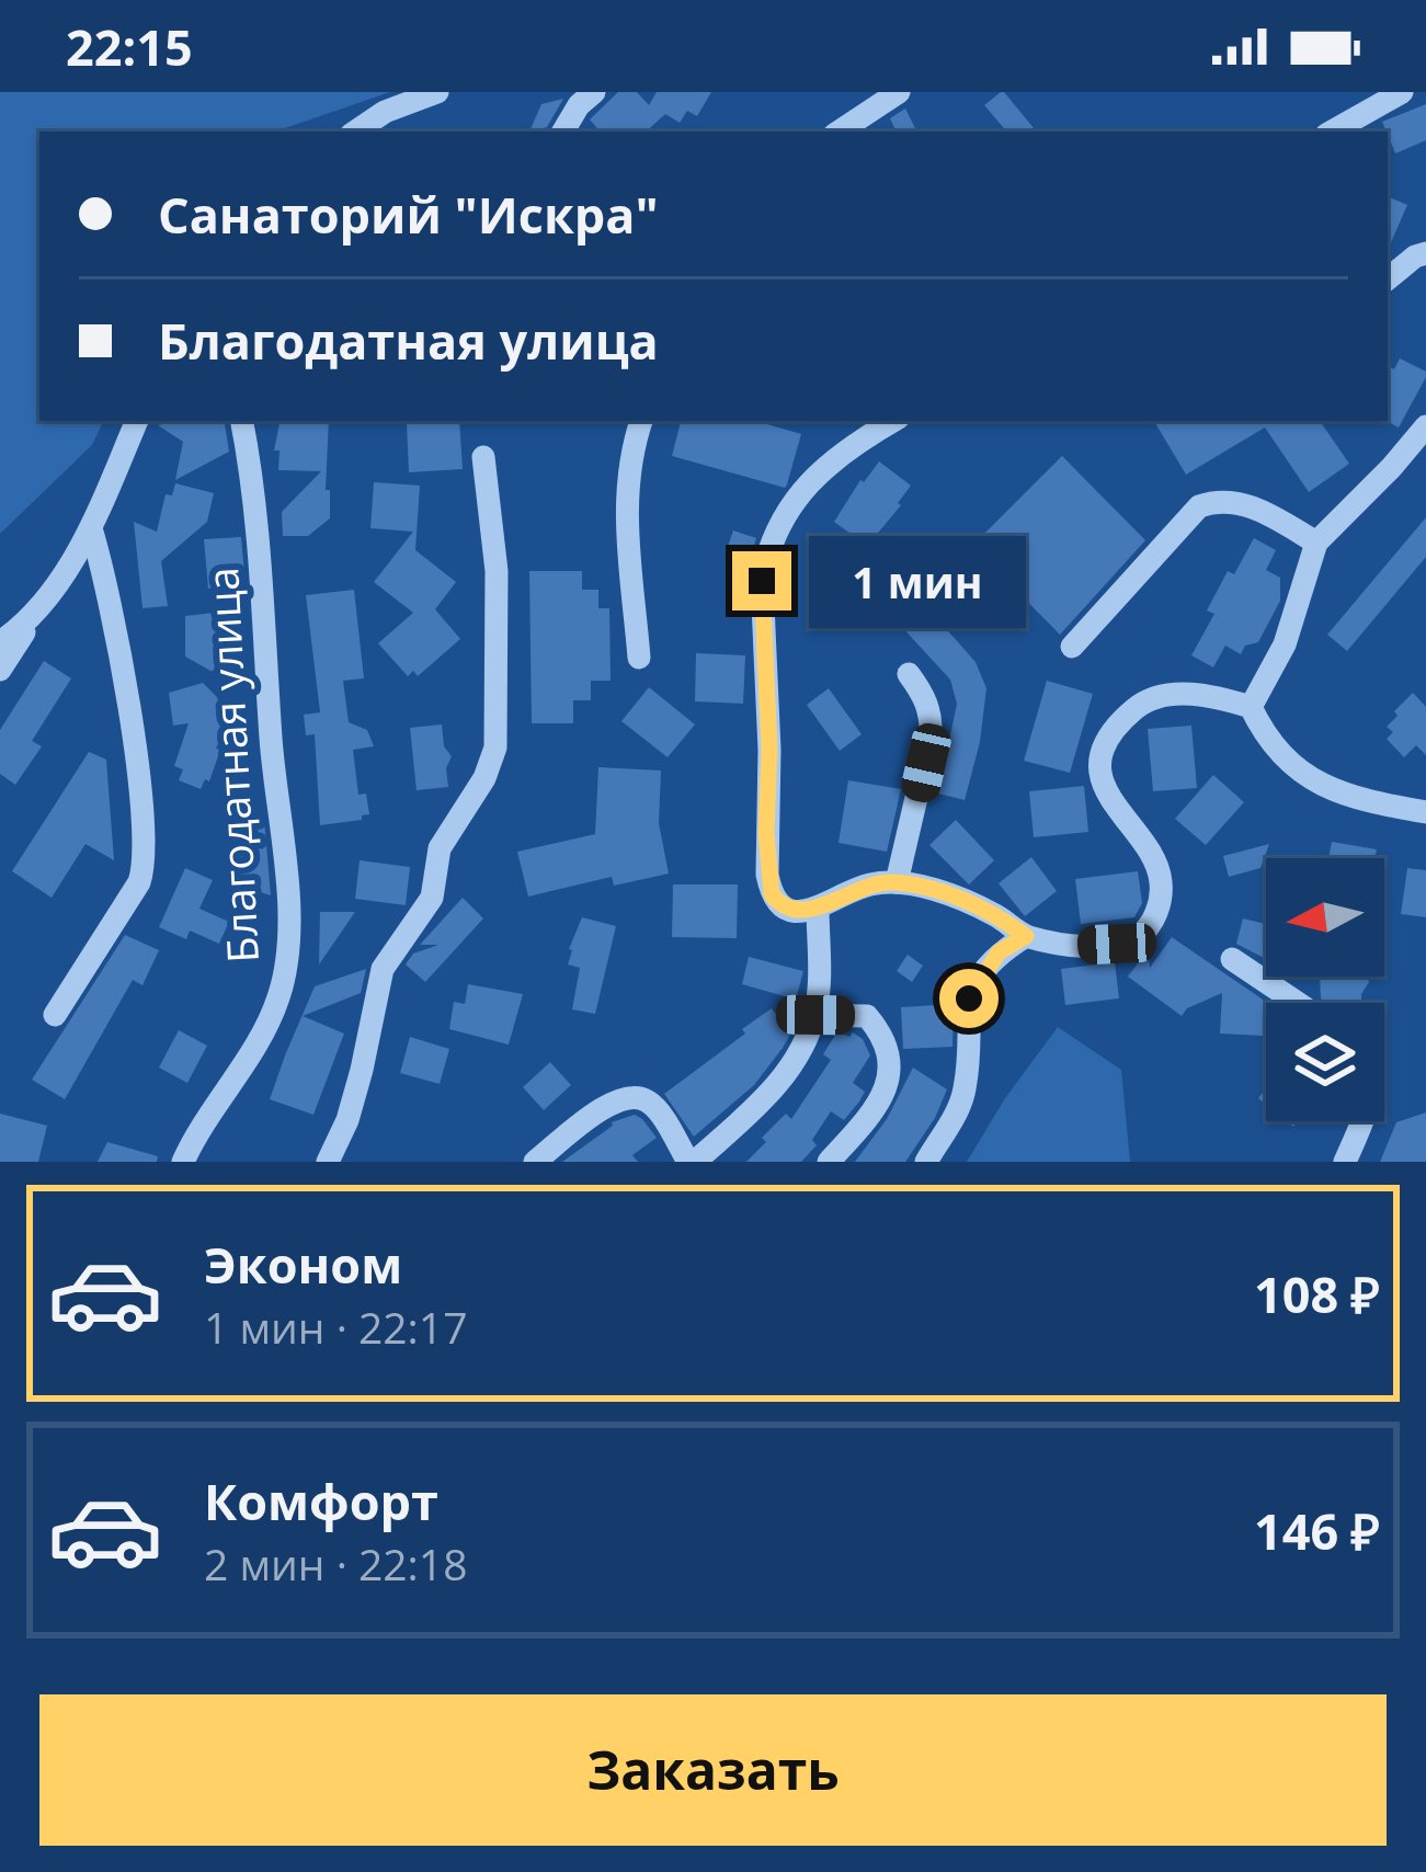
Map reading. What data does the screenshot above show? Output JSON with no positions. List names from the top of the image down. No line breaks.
{"streets":{"street":["Благодатная улица"]},"north":"left","page":{"status":"22:15","banner":["Санаторий \"Искра\"","Благодатная улица"],"bubble":"1 мин","list":[{"name":"Эконом","note":"1 мин · 22:17","value":"108 ₽"},{"name":"Комфорт","note":"2 мин · 22:18","value":"146 ₽"}],"buttons":"Заказать"}}
